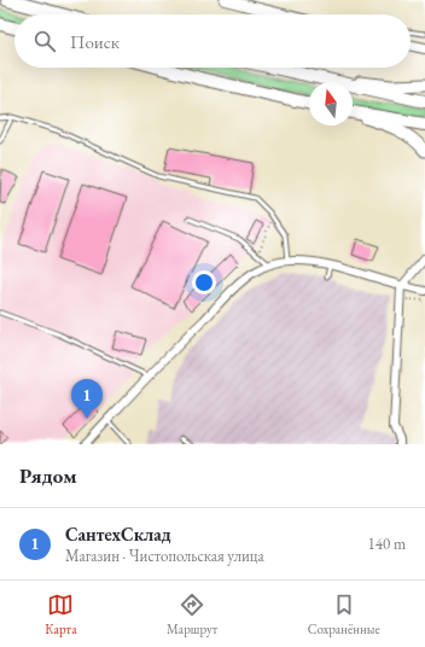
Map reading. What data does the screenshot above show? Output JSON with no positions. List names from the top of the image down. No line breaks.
{"north":"top","page":{"search":"Поиск","pins":"1","heading":"Рядом","list":[{"mark":"1","name":"СантехСклад","note":"Магазин · Чистопольская улица","value":"140 m"}],"nav":["Карта","Маршрут","Сохранённые"]}}
